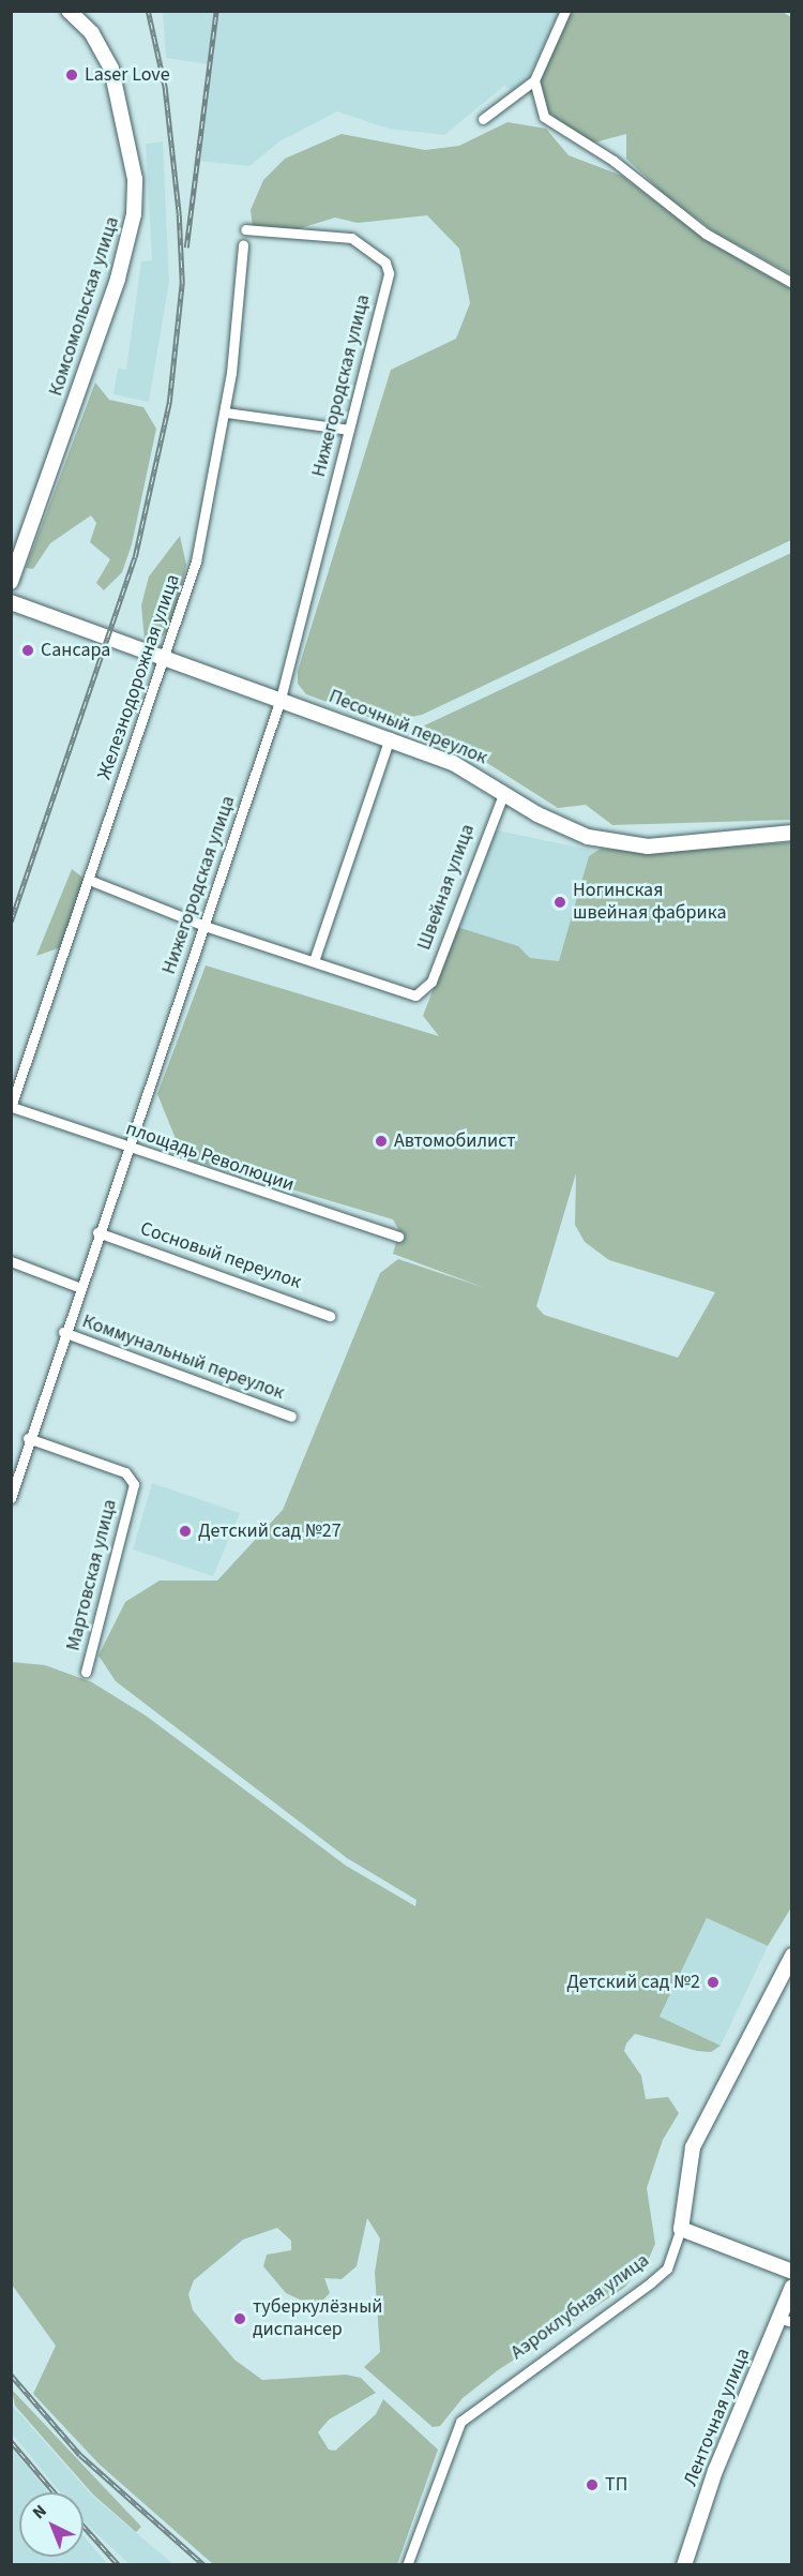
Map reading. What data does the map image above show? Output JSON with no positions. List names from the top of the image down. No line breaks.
{"streets":{"street":["Комсомольская улица","Нижегородская улица","Железнодорожная улица","Песочный переулок","Швейная улица","площадь Революции","Сосновый переулок","Коммунальный переулок","Мартовская улица","Аэроклубная улица","Ленточная улица"]},"crossings":[["Нижегородская улица","Песочный переулок"],["Нижегородская улица","площадь Революции"],["Нижегородская улица","Сосновый переулок"],["Нижегородская улица","Коммунальный переулок"],["Нижегородская улица","Мартовская улица"],["Железнодорожная улица","Песочный переулок"],["Железнодорожная улица","площадь Революции"],["Песочный переулок","Швейная улица"]],"places":["Laser Love","Сансара","Ногинская швейная фабрика","Автомобилист","Детский сад №27","Детский сад №2","туберкулёзный диспансер","ТП"],"north":"top left"}
